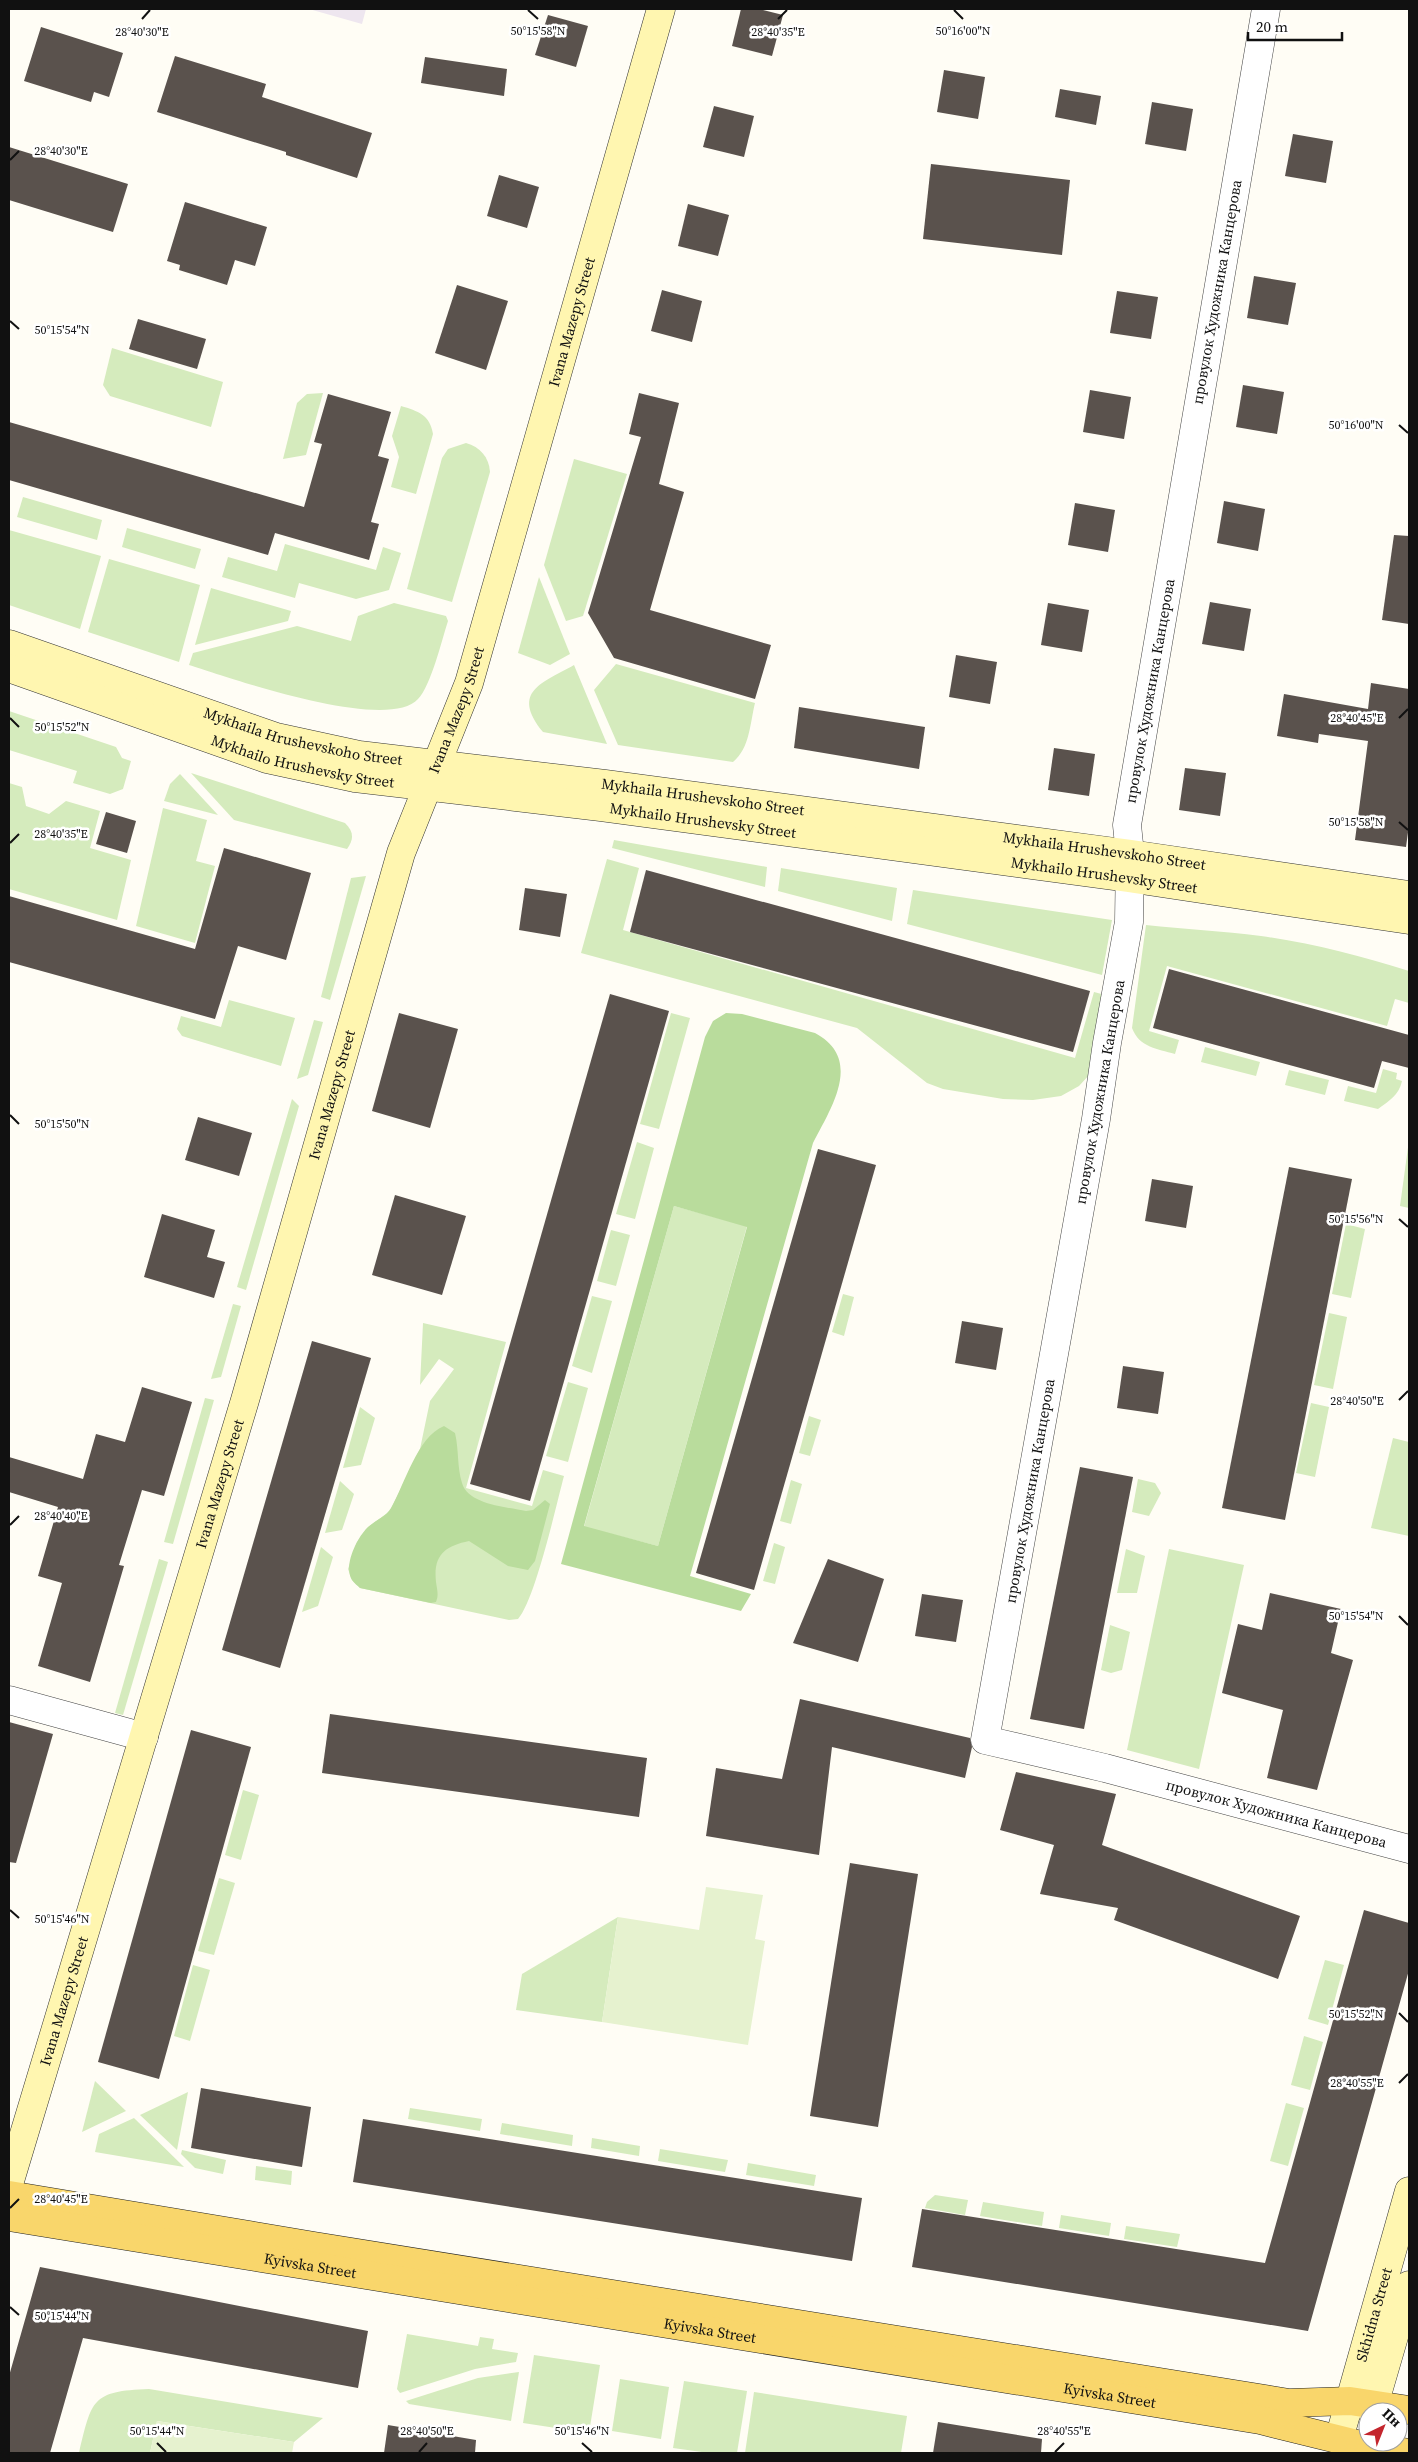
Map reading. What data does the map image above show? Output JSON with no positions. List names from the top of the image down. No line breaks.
{"streets":{"main road":["Ivana Mazepy Street","Mykhaila Hrushevskoho Street","Mykhailo Hrushevsky Street","Kyivska Street","Skhidna Street"],"street":["провулок Художника Канцерова"]},"crossings":[["провулок Художника Канцерова","Mykhaila Hrushevskoho Street"],["провулок Художника Канцерова","Mykhailo Hrushevsky Street"],["Ivana Mazepy Street","Mykhaila Hrushevskoho Street"],["Ivana Mazepy Street","Mykhailo Hrushevsky Street"],["Mykhaila Hrushevskoho Street","Mykhailo Hrushevsky Street"]],"scale_bar":"20 m","north":"top right","coordinates":["50°15'58\"N","50°16'00\"N","28°40'30\"E","28°40'35\"E","50°15'54\"N","28°40'45\"E","50°15'52\"N","50°15'50\"N","50°15'56\"N","28°40'50\"E","28°40'40\"E","50°15'46\"N","28°40'55\"E","50°15'44\"N"]}
